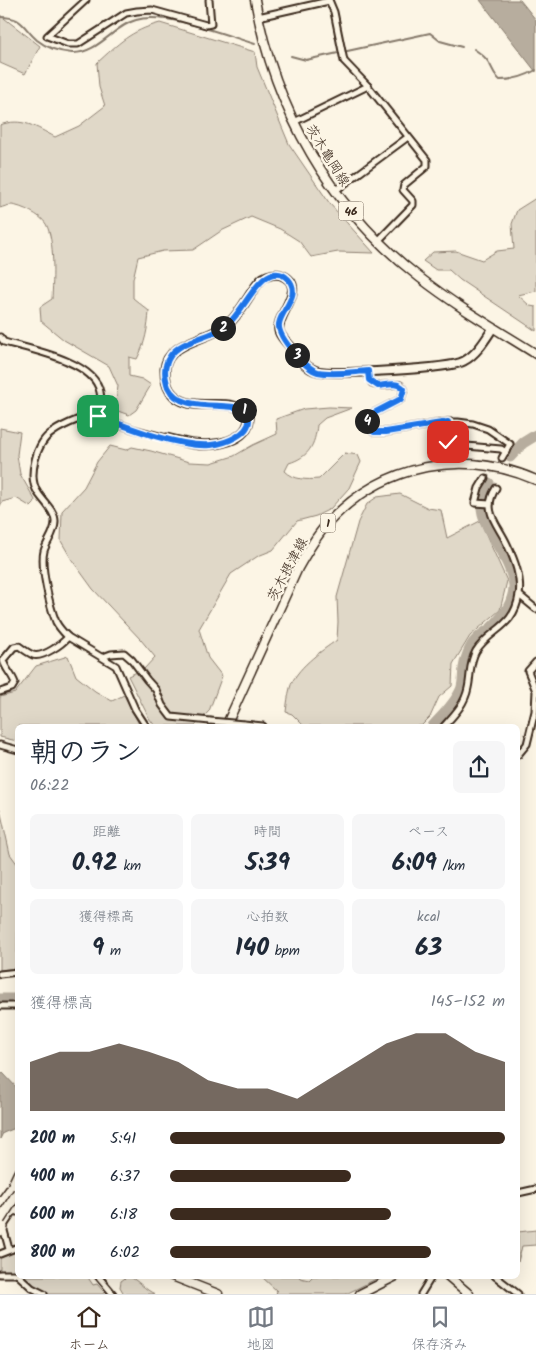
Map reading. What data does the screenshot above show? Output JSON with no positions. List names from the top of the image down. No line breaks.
{"streets":{"main road":["茨木亀岡線","46","1","茨木摂津線"]},"page":{"pins":["2","3","1","4"],"heading":["朝のラン","06:22"],"stats":[["距離","0.92 km"],["時間","5:39"],["ペース","6:09 /km"],["獲得標高","9 m"],["心拍数","140 bpm"],["kcal","63"]],"chart":["獲得標高","145–152 m"],"list":[{"name":"200 m","note":"5:41"},{"name":"400 m","note":"6:37"},{"name":"600 m","note":"6:18"},{"name":"800 m","note":"6:02"}],"tabs":["ホーム","地図","保存済み"]}}
